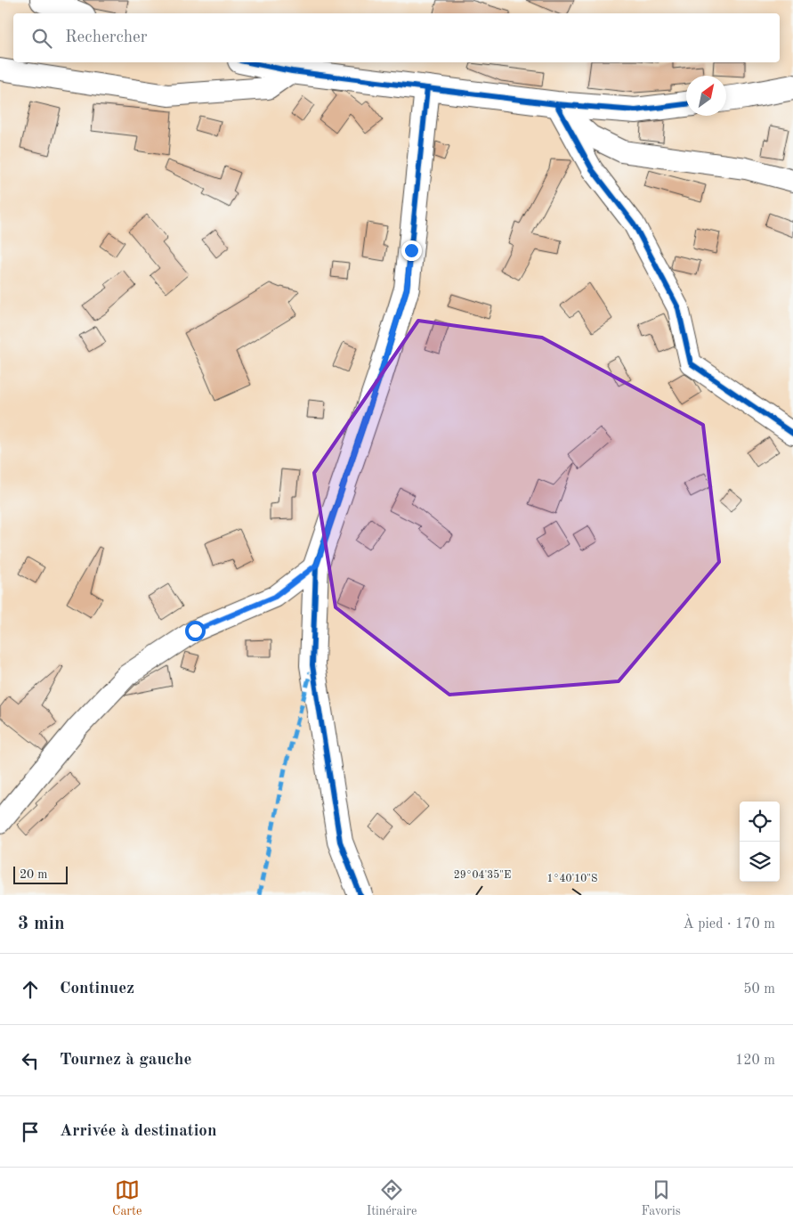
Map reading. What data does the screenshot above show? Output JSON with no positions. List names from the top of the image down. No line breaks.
{"scale_bar":"20 m","north":"top right","page":{"search":"Rechercher","scale":"20 m","heading":["3 min","À pied · 170 m"],"list":[["Continuez","50 m"],["Tournez à gauche","120 m"],"Arrivée à destination"],"nav":["Carte","Itinéraire","Favoris"]},"coordinates":["29°04'35\"E","1°40'10\"S"]}
